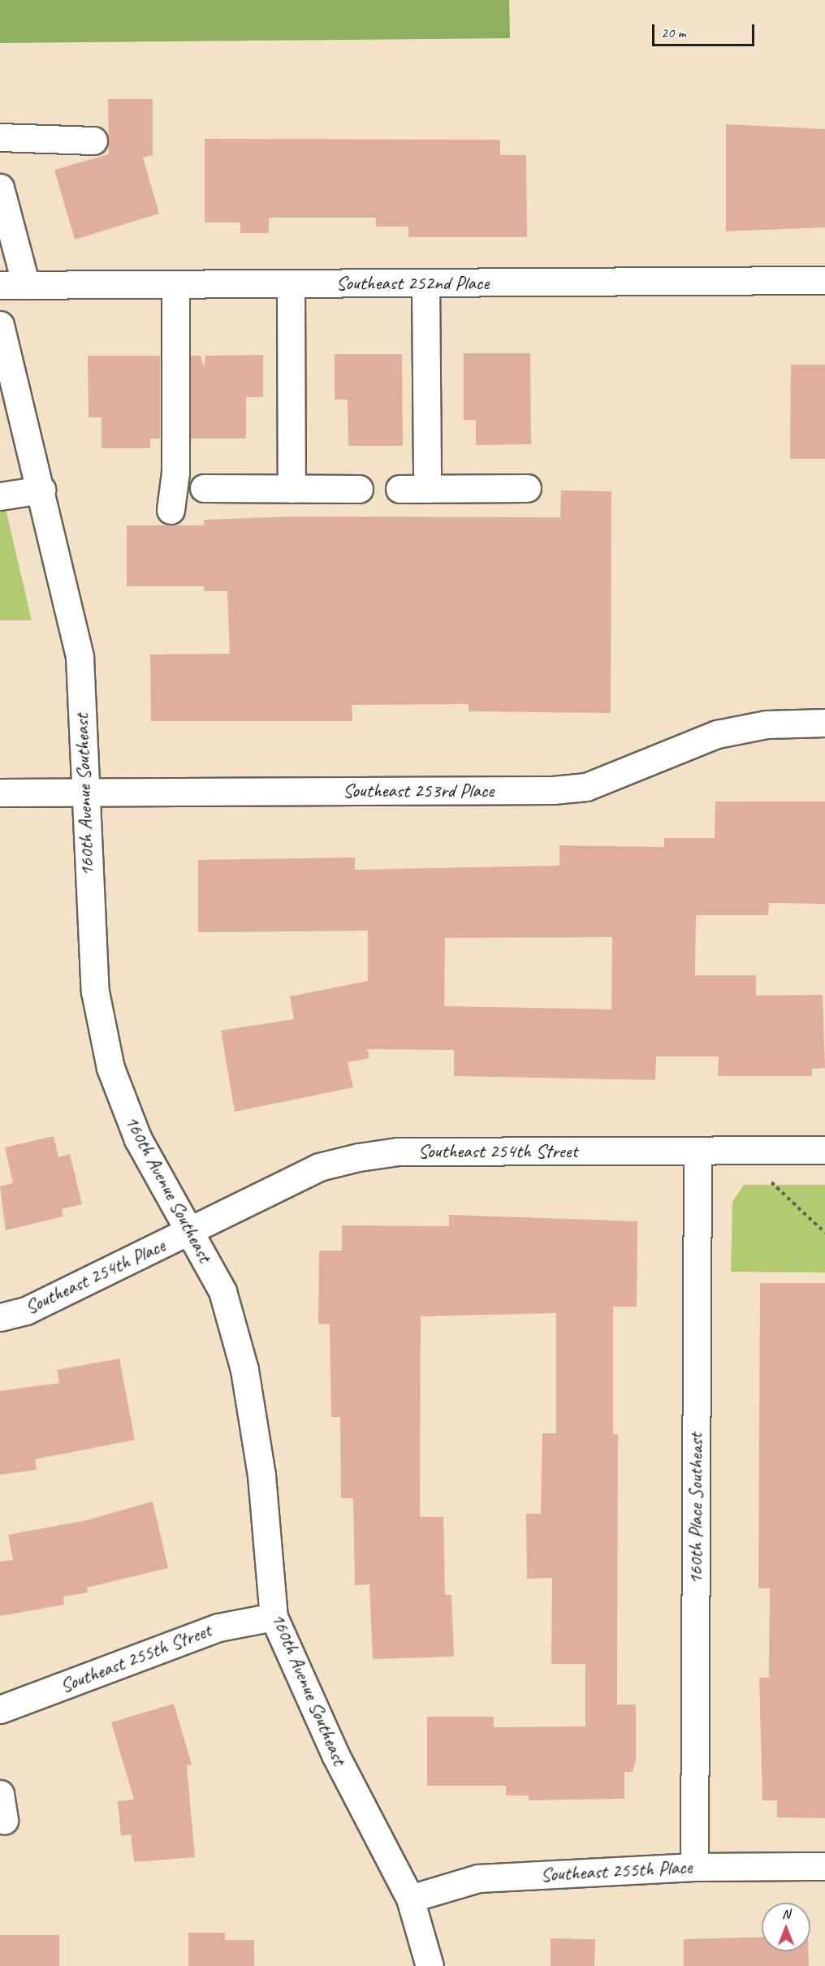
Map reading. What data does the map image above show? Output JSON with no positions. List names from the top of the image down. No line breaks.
{"streets":{"street":["Southeast 252nd Place","Southeast 253rd Place","160th Avenue Southeast","Southeast 254th Street","Southeast 254th Place","160th Place Southeast","Southeast 255th Street","Southeast 255th Place"]},"crossings":[["Southeast 253rd Place","160th Avenue Southeast"],["160th Avenue Southeast","Southeast 254th Street"],["160th Avenue Southeast","Southeast 254th Place"],["160th Avenue Southeast","Southeast 255th Street"],["160th Avenue Southeast","Southeast 255th Place"],["Southeast 254th Street","Southeast 254th Place"],["Southeast 254th Street","160th Place Southeast"],["160th Place Southeast","Southeast 255th Place"]],"scale_bar":"20 m","north":"top"}
